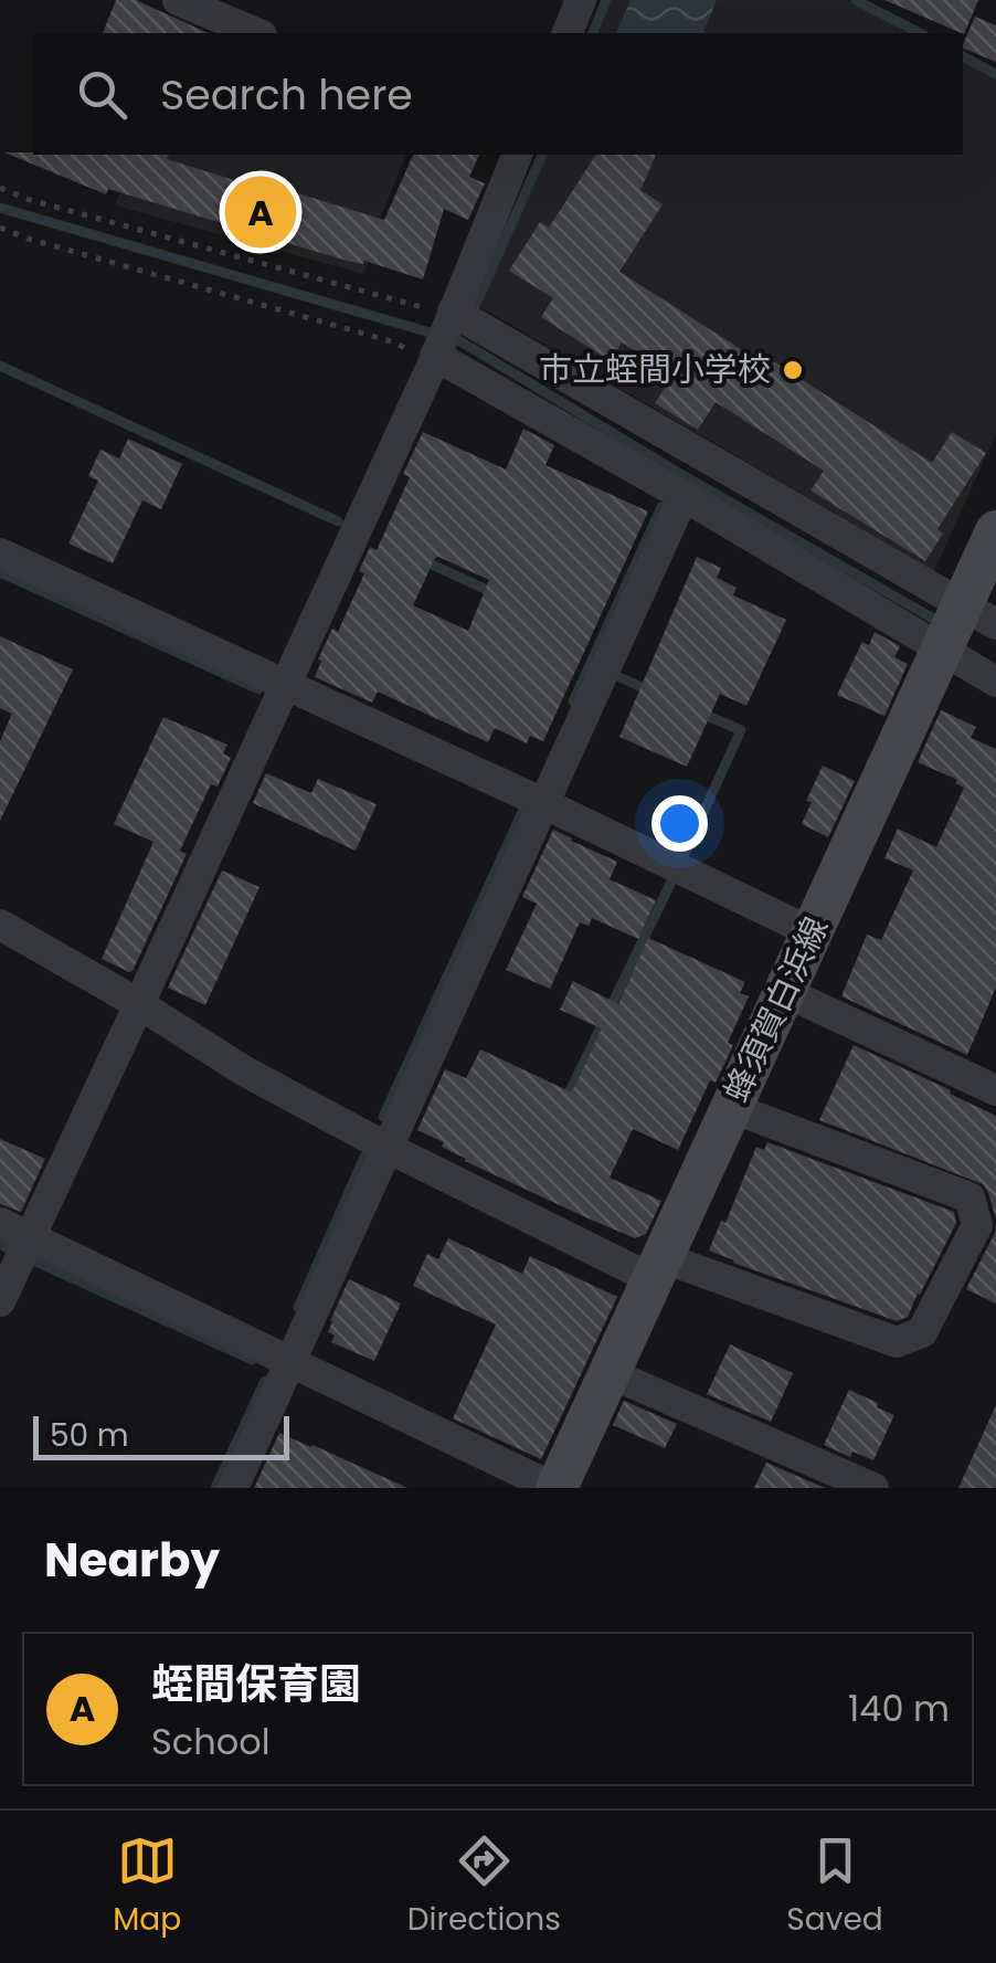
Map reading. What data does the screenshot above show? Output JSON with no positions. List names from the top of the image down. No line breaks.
{"streets":{"main road":["蜂須賀白浜線"]},"places":["市立蛭間小学校"],"scale_bar":"50 m","page":{"search":"Search here","pins":"A","scale":"50 m","heading":"Nearby","list":[{"mark":"A","name":"蛭間保育園","note":"School","value":"140 m"}],"nav":["Map","Directions","Saved"]}}
